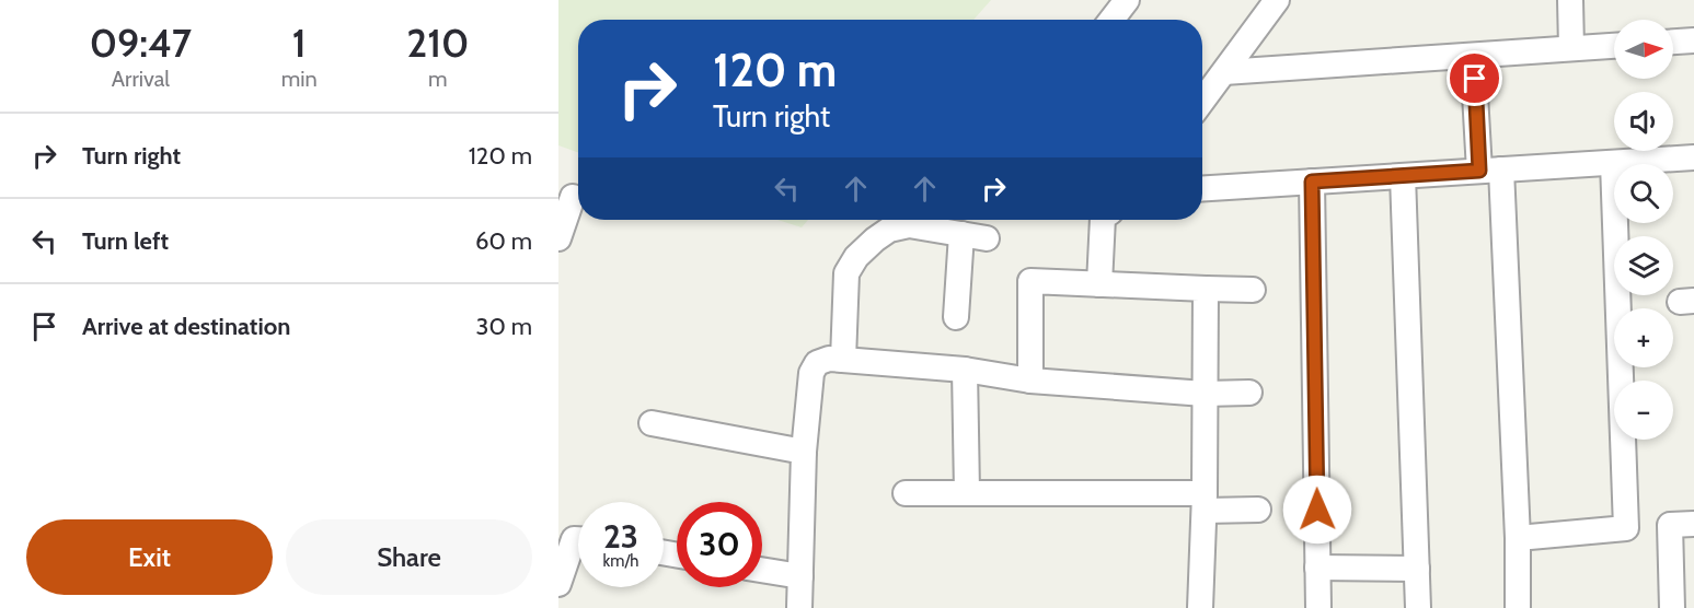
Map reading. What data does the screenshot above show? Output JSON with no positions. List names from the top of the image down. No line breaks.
{"north":"right","page":{"eta":["09:47","Arrival","1","min","210","m"],"map_buttons":["+","−"],"turn":["120 m","Turn right"],"list":[{"name":"Turn right","value":"120 m"},{"name":"Turn left","value":"60 m"},{"name":"Arrive at destination","value":"30 m"}],"speed":"23 km/h","limit":"30","buttons":["Exit","Share"]}}
